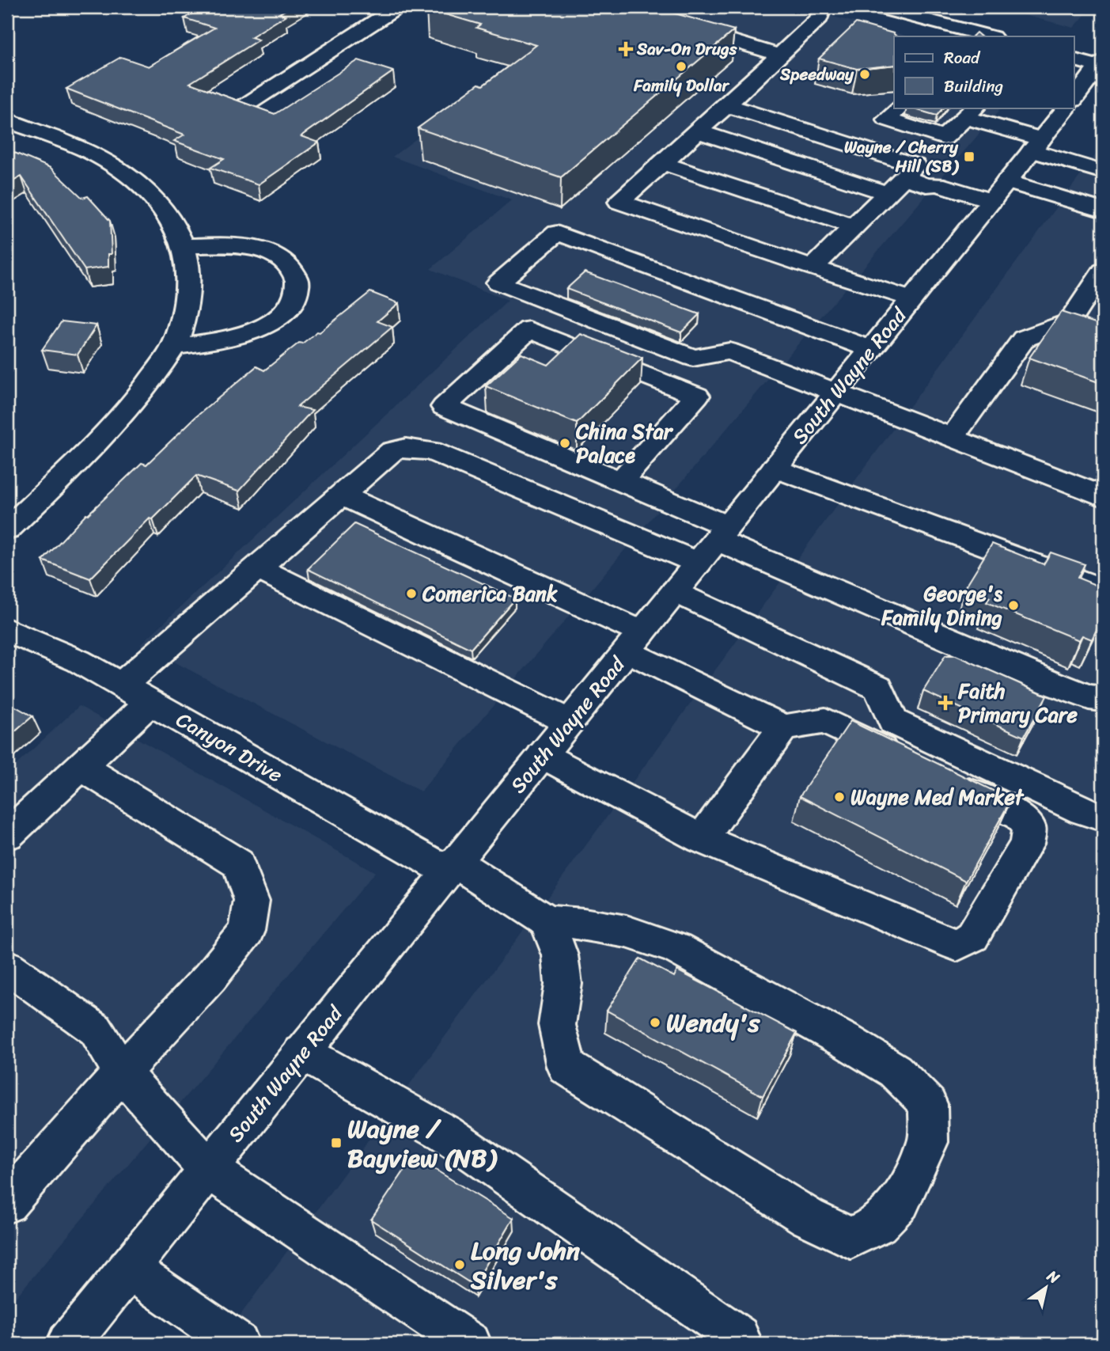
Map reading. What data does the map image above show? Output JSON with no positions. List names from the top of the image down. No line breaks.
{"streets":{"street":["South Wayne Road","Canyon Drive"]},"crossings":[["South Wayne Road","Canyon Drive"]],"places":{"health":["Sav-On Drugs","Faith Primary Care"],"other":["Family Dollar","Speedway","China Star Palace","Comerica Bank","George's Family Dining","Wayne Med Market","Wendy's","Long John Silver's"],"transit":["Wayne / Cherry Hill (SB)","Wayne / Bayview (NB)"]},"legend":["Road","Building"],"north":"top right"}
